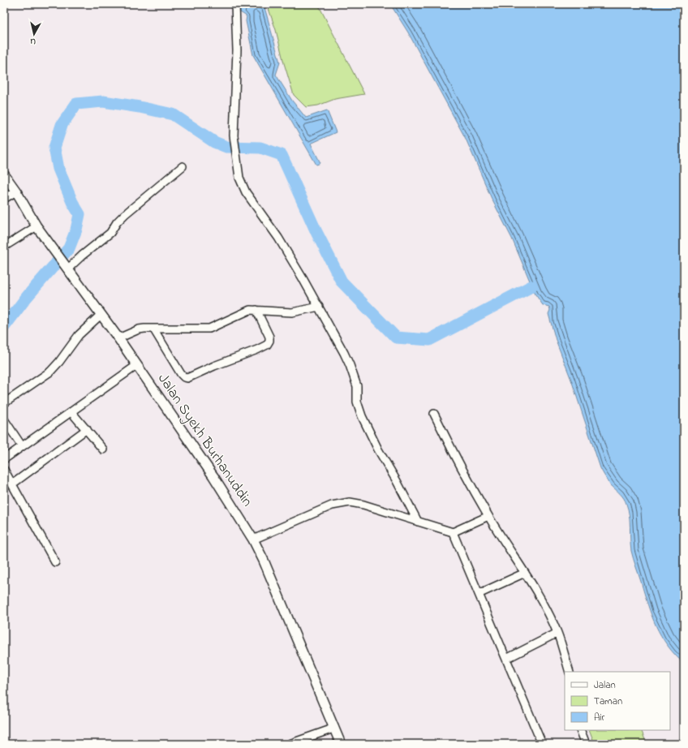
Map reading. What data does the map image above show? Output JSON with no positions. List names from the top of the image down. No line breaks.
{"streets":{"main road":["Jalan Syekh Burhanuddin"]},"legend":["Jalan","Taman","Air"],"north":"bottom"}
